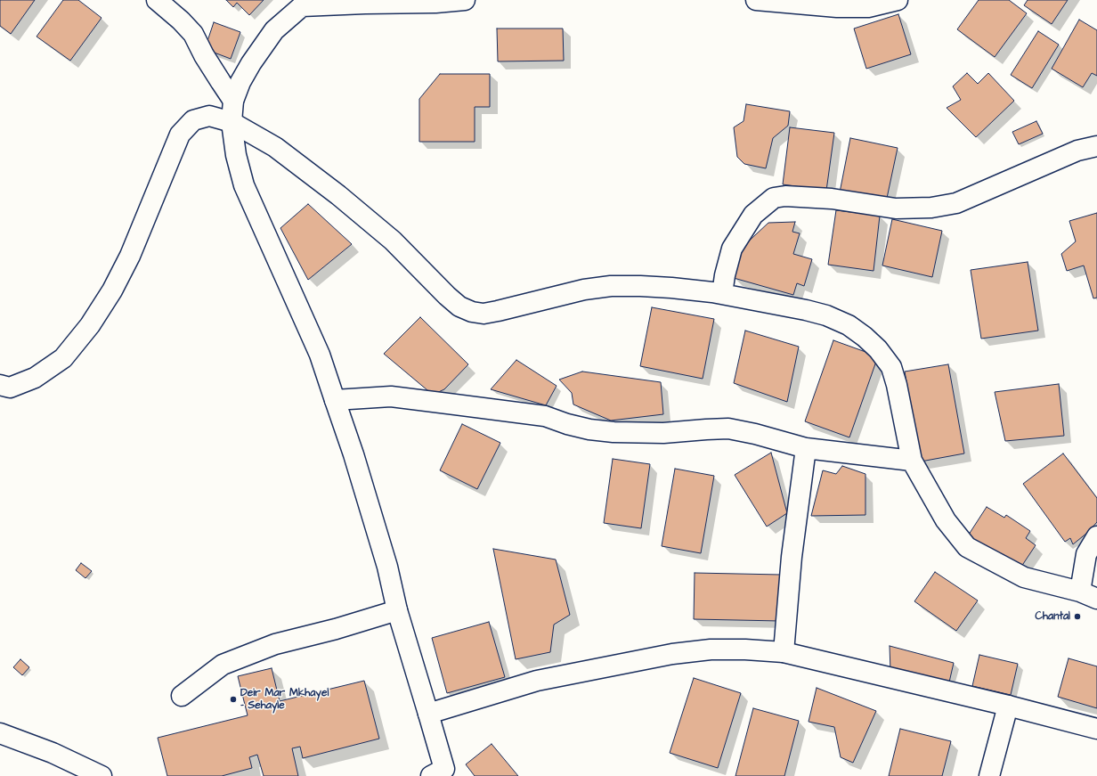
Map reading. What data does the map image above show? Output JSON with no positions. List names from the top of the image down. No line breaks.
{"places":["Chantal","Deir Mar Mkhayel - Sehayle"]}
